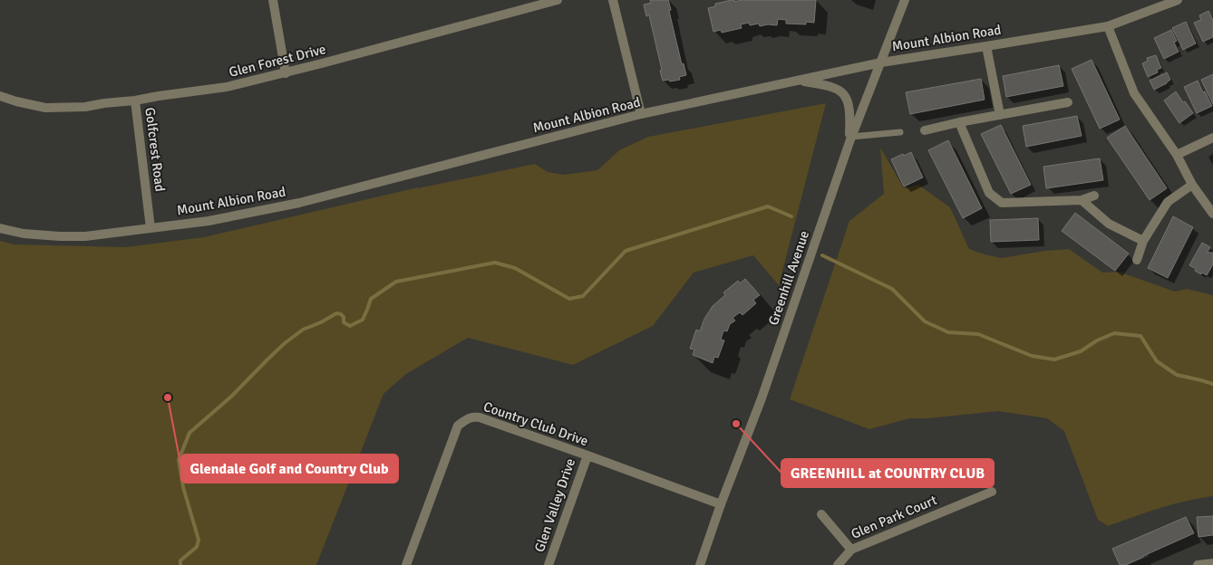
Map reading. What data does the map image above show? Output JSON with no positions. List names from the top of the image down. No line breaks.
{"streets":{"street":["Mount Albion Road","Glen Forest Drive","Golfcrest Road","Greenhill Avenue","Country Club Drive","Glen Valley Drive","Glen Park Court"]},"crossings":[["Mount Albion Road","Golfcrest Road"],["Mount Albion Road","Greenhill Avenue"],["Glen Forest Drive","Golfcrest Road"],["Greenhill Avenue","Country Club Drive"],["Country Club Drive","Glen Valley Drive"]],"places":["Glendale Golf and Country Club","GREENHILL at COUNTRY CLUB"]}
